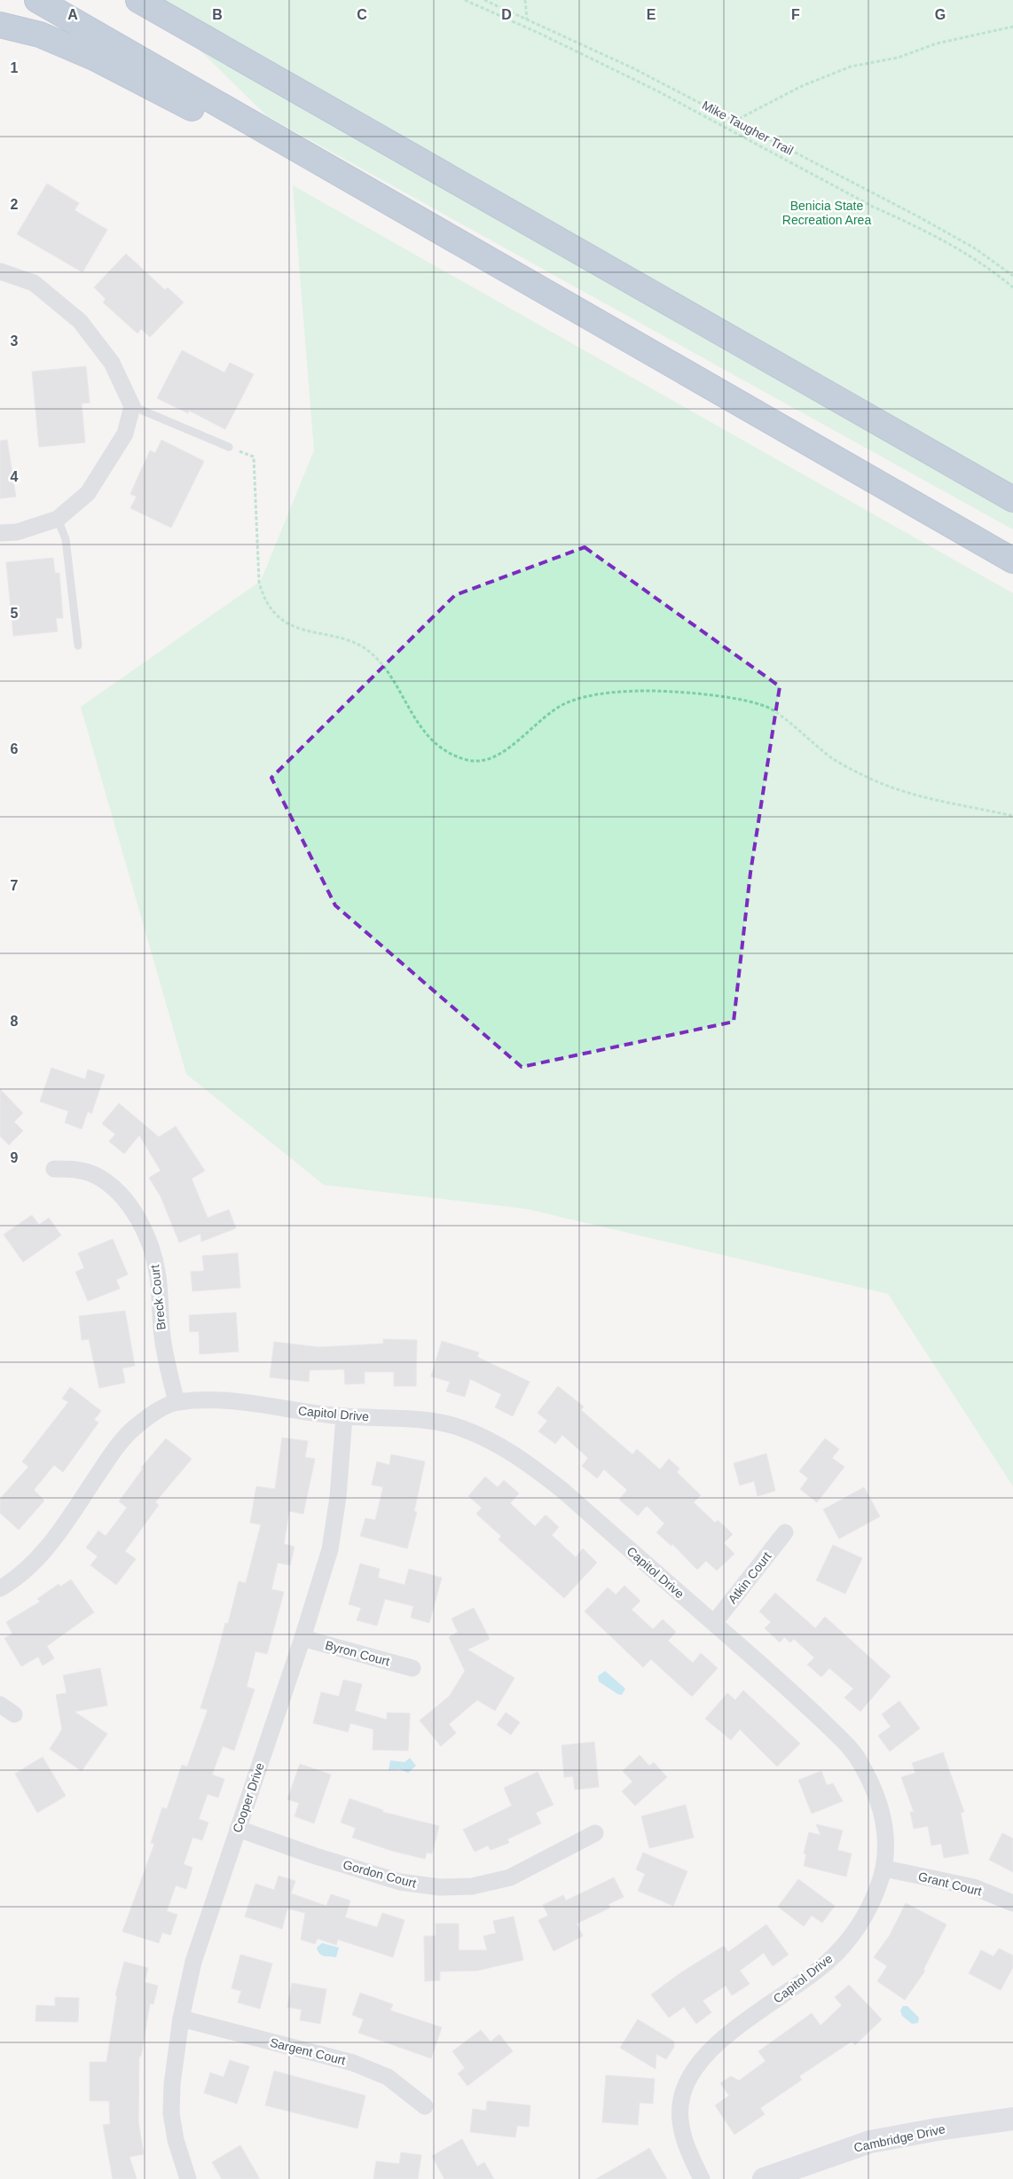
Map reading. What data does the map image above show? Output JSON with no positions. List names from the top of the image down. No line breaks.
{"streets":{"street":["Breck Court","Capitol Drive","Atkin Court","Byron Court","Cooper Drive","Gordon Court","Grant Court","Sargent Court","Cambridge Drive"],"path":["Mike Taugher Trail"]},"crossings":[["Breck Court","Capitol Drive"],["Capitol Drive","Atkin Court"],["Capitol Drive","Cooper Drive"],["Capitol Drive","Grant Court"],["Byron Court","Cooper Drive"],["Cooper Drive","Gordon Court"],["Cooper Drive","Sargent Court"]],"parks":["Benicia State Recreation Area"],"grid":{"columns":["A","B","C","D","E","F","G"],"rows":["1","2","3","4","5","6","7","8","9"]}}
